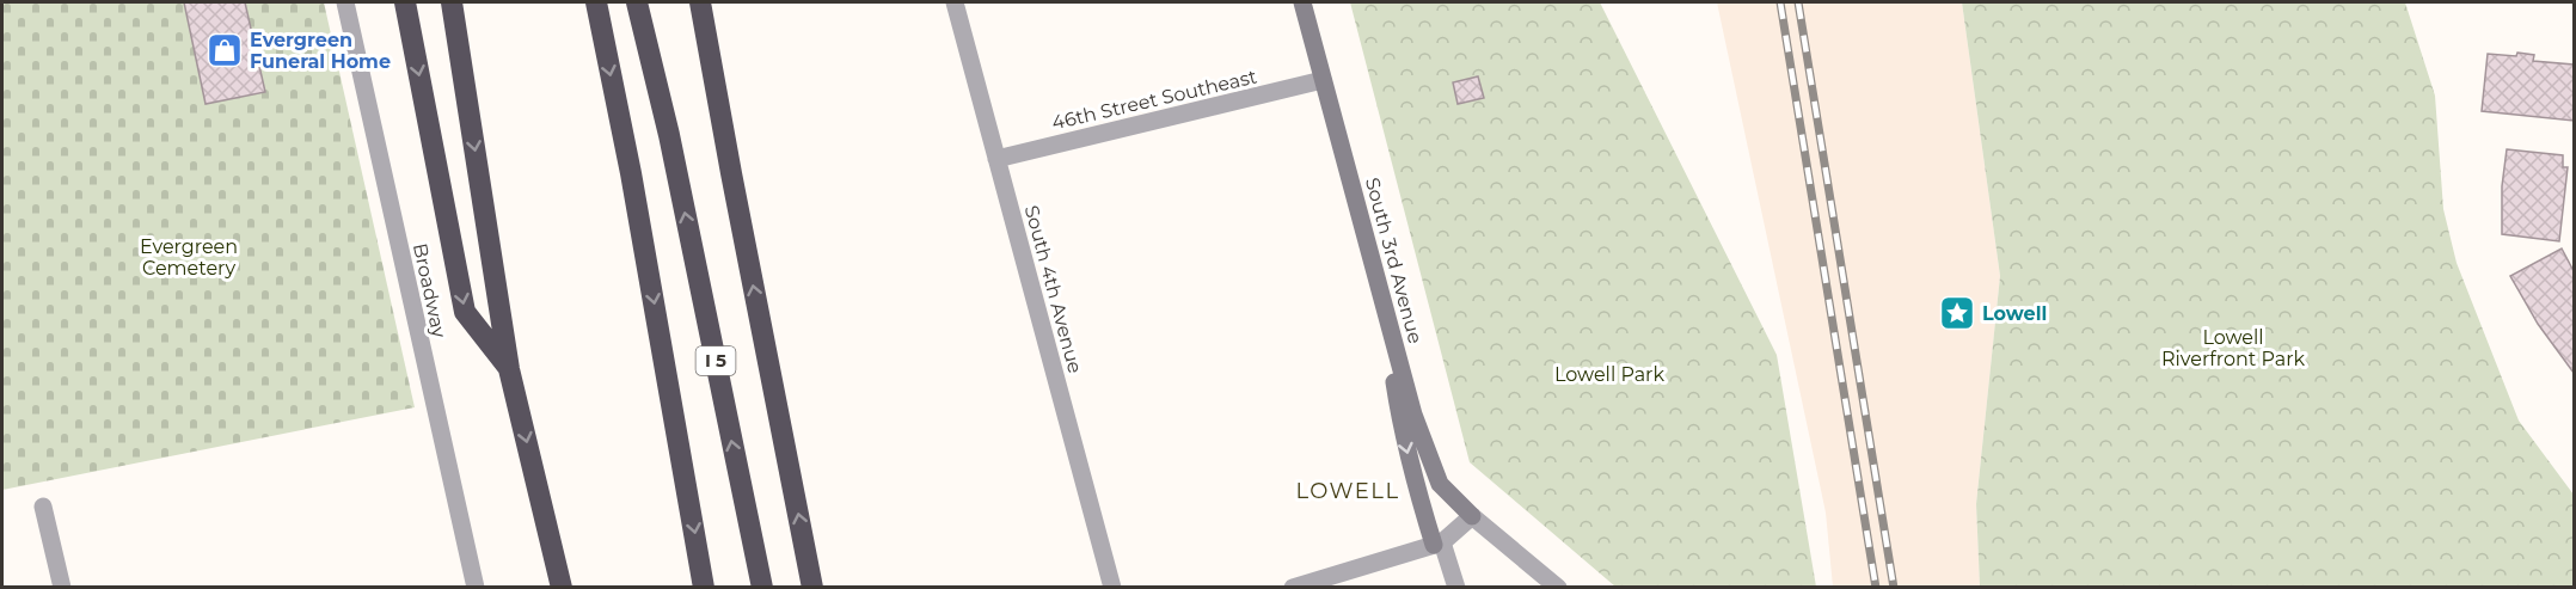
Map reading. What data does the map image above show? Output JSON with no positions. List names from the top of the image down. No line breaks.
{"streets":{"highway":["I 5"],"main road":["South 3rd Avenue"],"street":["46th Street Southeast","South 4th Avenue","Broadway"]},"crossings":[["46th Street Southeast","South 3rd Avenue"],["46th Street Southeast","South 4th Avenue"]],"districts":["LOWELL"],"parks":["Evergreen Cemetery","Lowell Riverfront Park","Lowell Park"],"places":{"shop":["Evergreen Funeral Home"],"place":["Lowell"]}}
